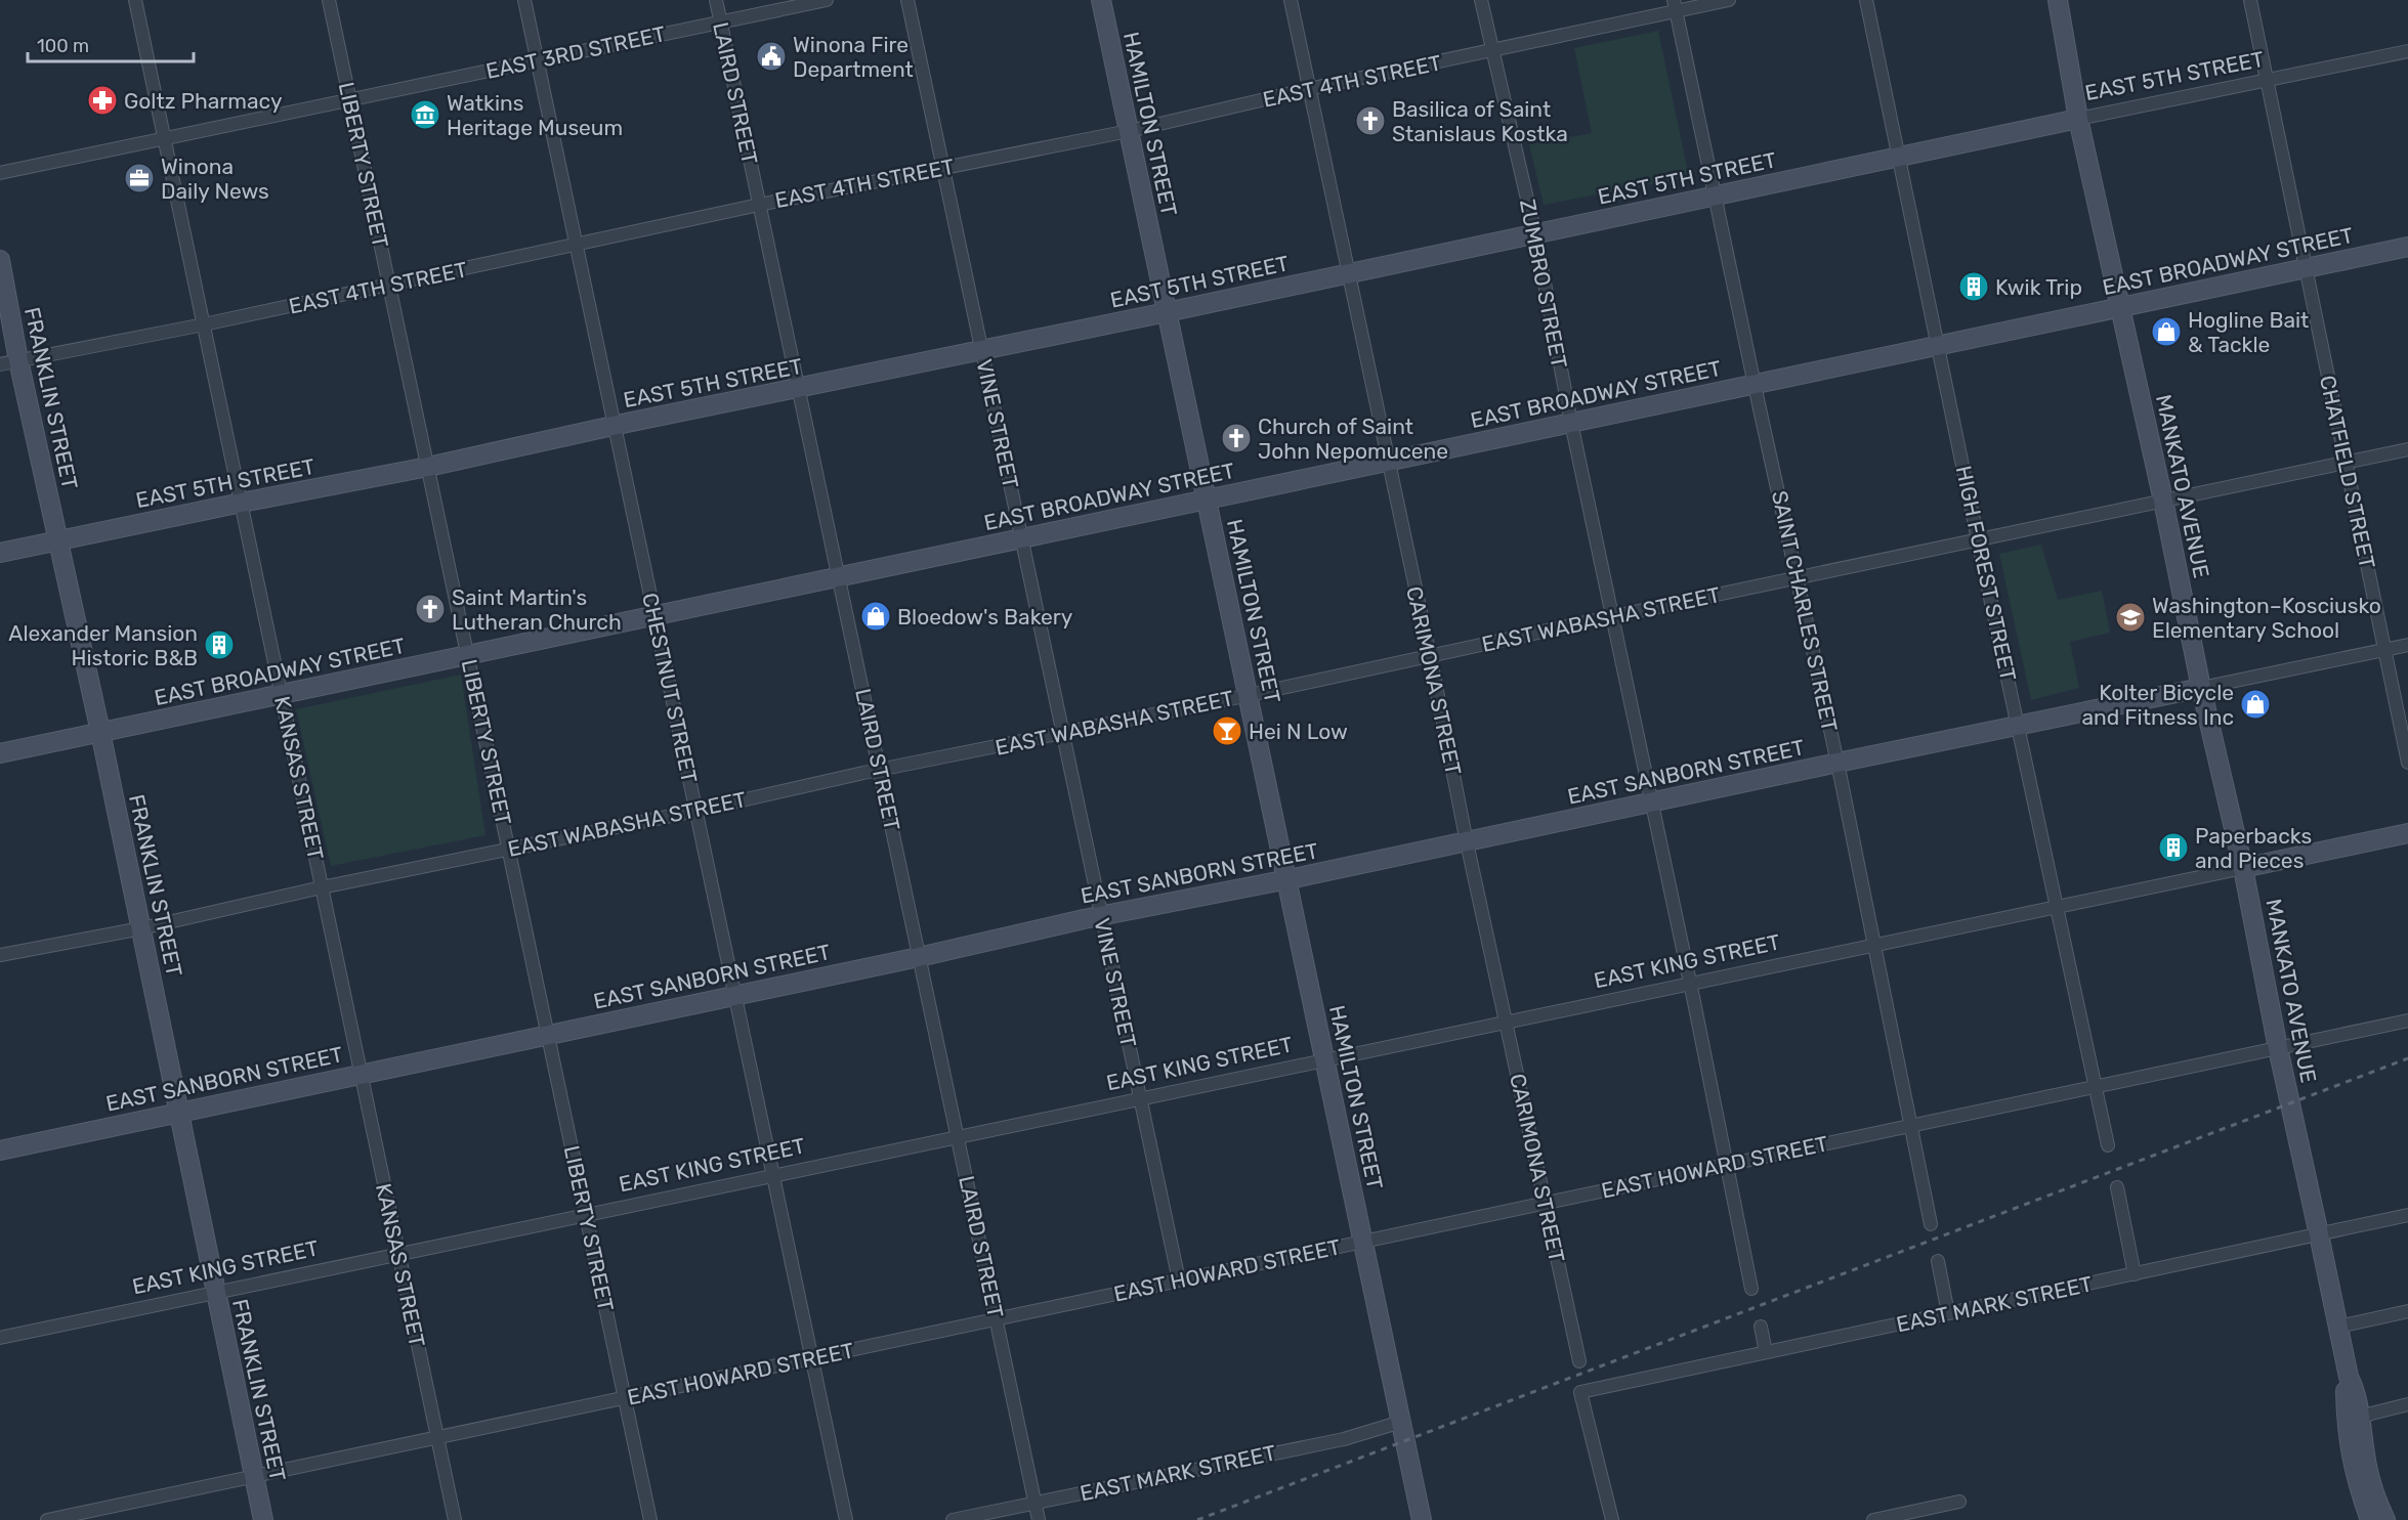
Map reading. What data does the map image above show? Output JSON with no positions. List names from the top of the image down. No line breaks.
{"streets":{"street":["EAST 3RD STREET","EAST 5TH STREET","EAST 4TH STREET","LAIRD STREET","HAMILTON STREET","LIBERTY STREET","EAST BROADWAY STREET","ZUMBRO STREET","FRANKLIN STREET","VINE STREET","CHATFIELD STREET","MANKATO AVENUE","HIGH FOREST STREET","SAINT CHARLES STREET","EAST WABASHA STREET","CARIMONA STREET","CHESTNUT STREET","EAST SANBORN STREET","KANSAS STREET","EAST KING STREET","EAST HOWARD STREET","EAST MARK STREET"]},"crossings":[["EAST 3RD STREET","LAIRD STREET"],["EAST 3RD STREET","LIBERTY STREET"],["EAST 3RD STREET","CHESTNUT STREET"],["EAST 3RD STREET","KANSAS STREET"],["EAST 5TH STREET","LAIRD STREET"],["EAST 5TH STREET","HAMILTON STREET"],["EAST 5TH STREET","LIBERTY STREET"],["EAST 5TH STREET","ZUMBRO STREET"],["EAST 5TH STREET","FRANKLIN STREET"],["EAST 5TH STREET","VINE STREET"],["EAST 5TH STREET","CHATFIELD STREET"],["EAST 5TH STREET","MANKATO AVENUE"],["EAST 5TH STREET","HIGH FOREST STREET"],["EAST 5TH STREET","SAINT CHARLES STREET"],["EAST 5TH STREET","CARIMONA STREET"],["EAST 5TH STREET","CHESTNUT STREET"],["EAST 5TH STREET","KANSAS STREET"],["EAST 4TH STREET","LAIRD STREET"],["EAST 4TH STREET","HAMILTON STREET"],["EAST 4TH STREET","LIBERTY STREET"],["EAST 4TH STREET","ZUMBRO STREET"],["EAST 4TH STREET","FRANKLIN STREET"],["EAST 4TH STREET","VINE STREET"],["EAST 4TH STREET","SAINT CHARLES STREET"],["EAST 4TH STREET","CARIMONA STREET"],["EAST 4TH STREET","CHESTNUT STREET"],["EAST 4TH STREET","KANSAS STREET"],["LAIRD STREET","EAST BROADWAY STREET"],["LAIRD STREET","EAST WABASHA STREET"],["LAIRD STREET","EAST SANBORN STREET"],["LAIRD STREET","EAST KING STREET"],["LAIRD STREET","EAST HOWARD STREET"],["LAIRD STREET","EAST MARK STREET"],["HAMILTON STREET","EAST BROADWAY STREET"],["HAMILTON STREET","EAST WABASHA STREET"],["HAMILTON STREET","EAST SANBORN STREET"],["HAMILTON STREET","EAST KING STREET"],["HAMILTON STREET","EAST HOWARD STREET"],["HAMILTON STREET","EAST MARK STREET"],["LIBERTY STREET","EAST BROADWAY STREET"],["LIBERTY STREET","EAST WABASHA STREET"],["LIBERTY STREET","EAST SANBORN STREET"],["LIBERTY STREET","EAST KING STREET"],["LIBERTY STREET","EAST HOWARD STREET"],["EAST BROADWAY STREET","ZUMBRO STREET"],["EAST BROADWAY STREET","FRANKLIN STREET"],["EAST BROADWAY STREET","VINE STREET"],["EAST BROADWAY STREET","CHATFIELD STREET"],["EAST BROADWAY STREET","MANKATO AVENUE"],["EAST BROADWAY STREET","HIGH FOREST STREET"],["EAST BROADWAY STREET","SAINT CHARLES STREET"],["EAST BROADWAY STREET","CARIMONA STREET"],["EAST BROADWAY STREET","CHESTNUT STREET"],["EAST BROADWAY STREET","KANSAS STREET"],["ZUMBRO STREET","EAST WABASHA STREET"],["ZUMBRO STREET","EAST SANBORN STREET"],["ZUMBRO STREET","EAST KING STREET"],["ZUMBRO STREET","EAST HOWARD STREET"],["FRANKLIN STREET","EAST WABASHA STREET"],["FRANKLIN STREET","EAST SANBORN STREET"],["FRANKLIN STREET","EAST KING STREET"],["FRANKLIN STREET","EAST HOWARD STREET"],["VINE STREET","EAST WABASHA STREET"],["VINE STREET","EAST SANBORN STREET"],["VINE STREET","EAST KING STREET"],["VINE STREET","EAST HOWARD STREET"],["CHATFIELD STREET","EAST WABASHA STREET"],["CHATFIELD STREET","EAST SANBORN STREET"],["MANKATO AVENUE","EAST WABASHA STREET"],["MANKATO AVENUE","EAST SANBORN STREET"],["MANKATO AVENUE","EAST KING STREET"],["MANKATO AVENUE","EAST HOWARD STREET"],["MANKATO AVENUE","EAST MARK STREET"],["HIGH FOREST STREET","EAST WABASHA STREET"],["HIGH FOREST STREET","EAST SANBORN STREET"],["HIGH FOREST STREET","EAST KING STREET"],["HIGH FOREST STREET","EAST HOWARD STREET"],["SAINT CHARLES STREET","EAST WABASHA STREET"],["SAINT CHARLES STREET","EAST SANBORN STREET"],["SAINT CHARLES STREET","EAST KING STREET"],["SAINT CHARLES STREET","EAST HOWARD STREET"],["EAST WABASHA STREET","CARIMONA STREET"],["EAST WABASHA STREET","CHESTNUT STREET"],["EAST WABASHA STREET","KANSAS STREET"],["CARIMONA STREET","EAST SANBORN STREET"],["CARIMONA STREET","EAST KING STREET"],["CARIMONA STREET","EAST HOWARD STREET"],["CHESTNUT STREET","EAST SANBORN STREET"],["CHESTNUT STREET","EAST KING STREET"],["CHESTNUT STREET","EAST HOWARD STREET"],["EAST SANBORN STREET","KANSAS STREET"],["KANSAS STREET","EAST KING STREET"],["KANSAS STREET","EAST HOWARD STREET"]],"places":{"public building":["Winona Fire Department"],"pharmacy":["Goltz Pharmacy"],"museum":["Watkins Heritage Museum"],"church":["Basilica of Saint Stanislaus Kostka","Church of Saint John Nepomucene","Saint Martin's Lutheran Church"],"office":["Winona Daily News"],"building":["Kwik Trip","Alexander Mansion Historic B&B","Paperbacks and Pieces"],"shop":["Hogline Bait & Tackle","Bloedow's Bakery","Kolter Bicycle and Fitness Inc"],"school or university":["Washington–Kosciusko Elementary School"],"bar":["Hei N Low"]},"scale_bar":"100 m"}
